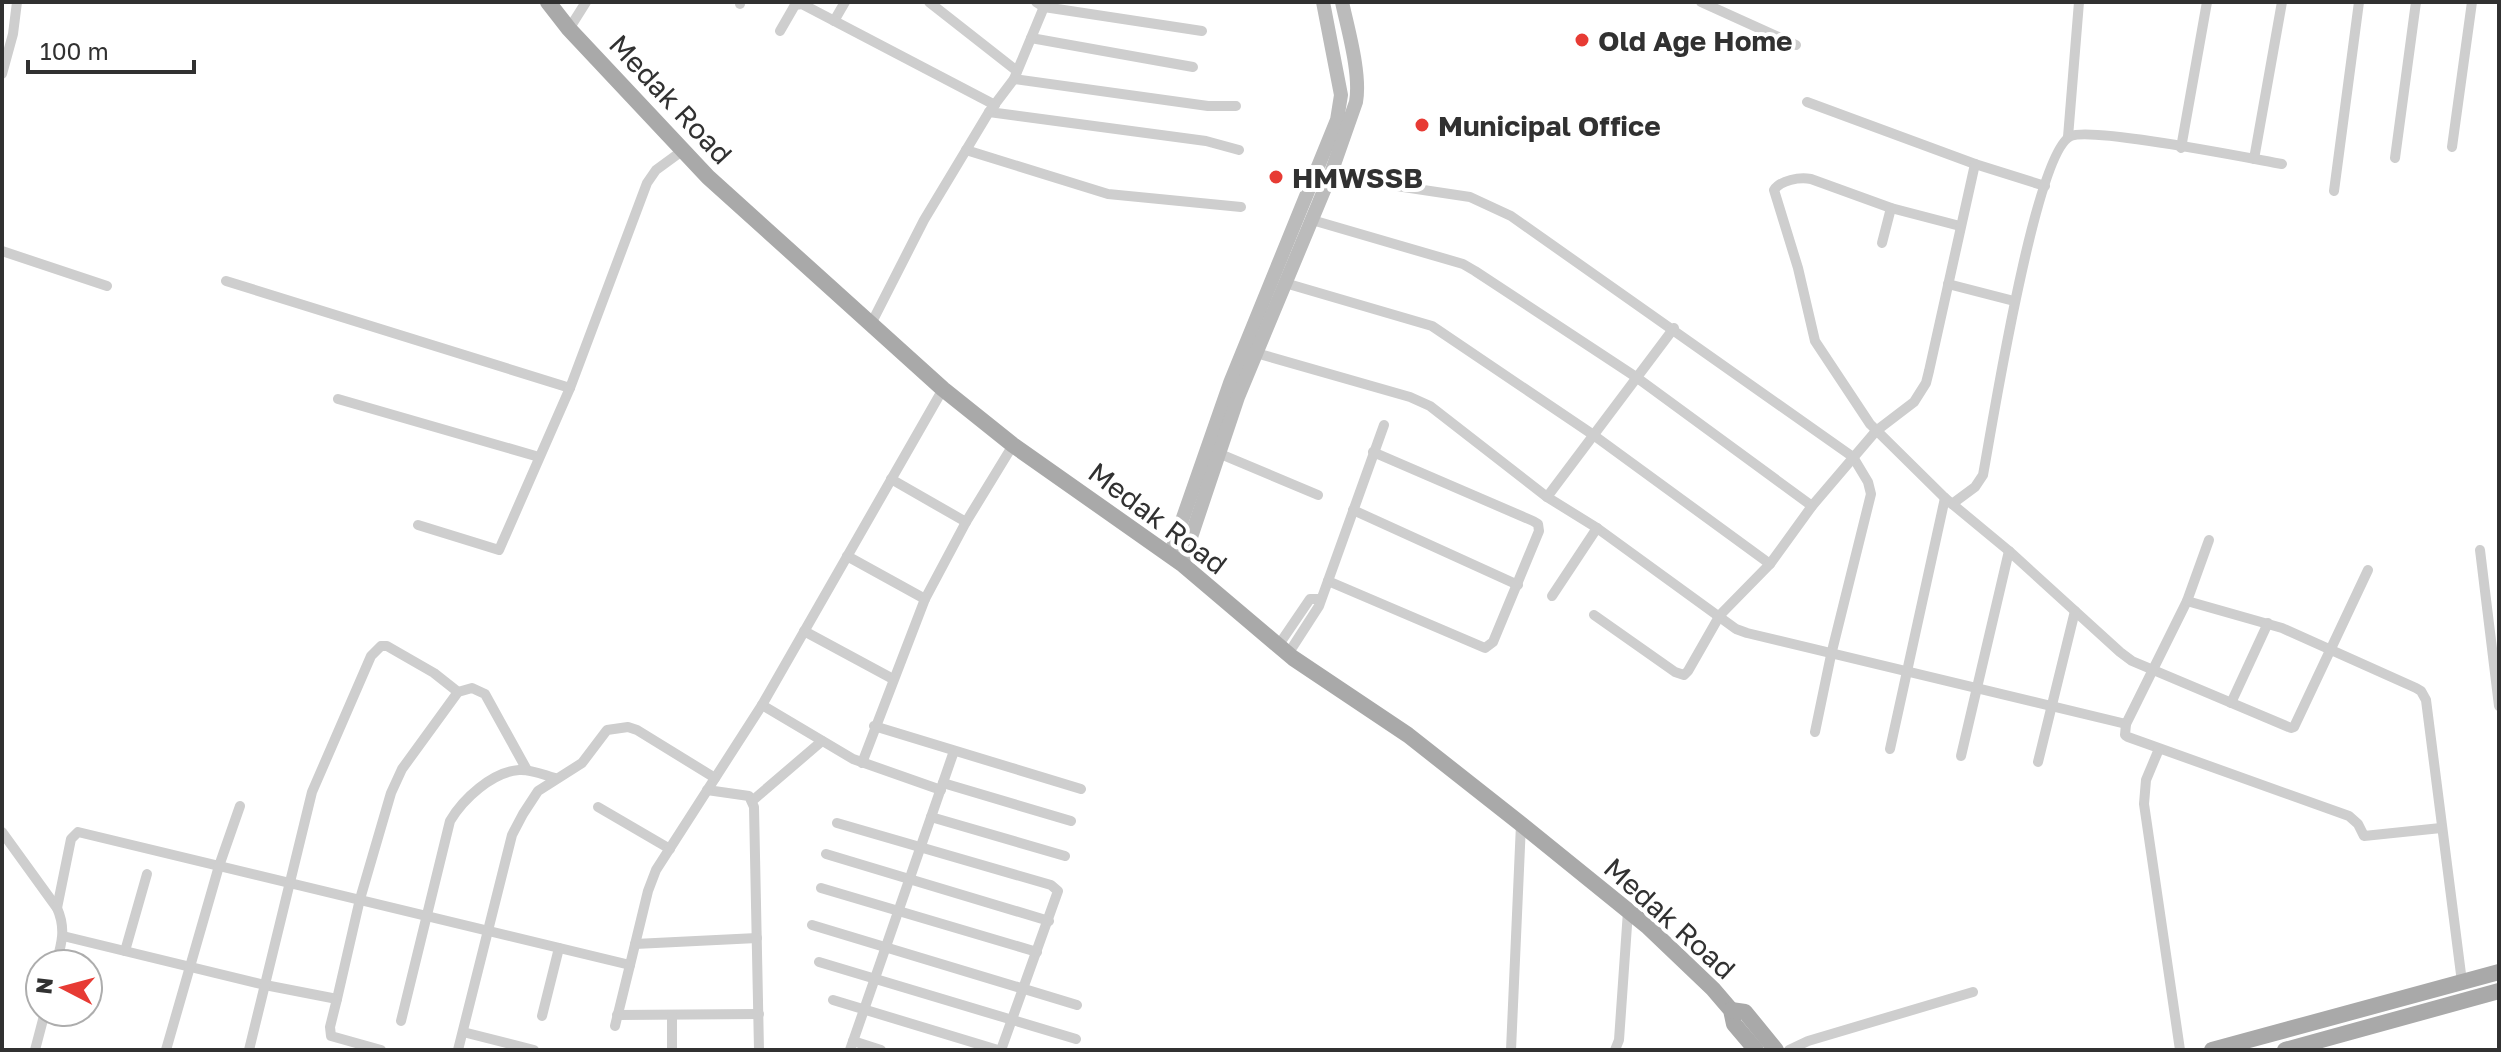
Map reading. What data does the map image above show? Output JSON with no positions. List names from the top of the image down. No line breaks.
{"streets":{"main road":["Medak Road"]},"places":["Old Age Home","Municipal Office","HMWSSB"],"scale_bar":"100 m","north":"left"}
